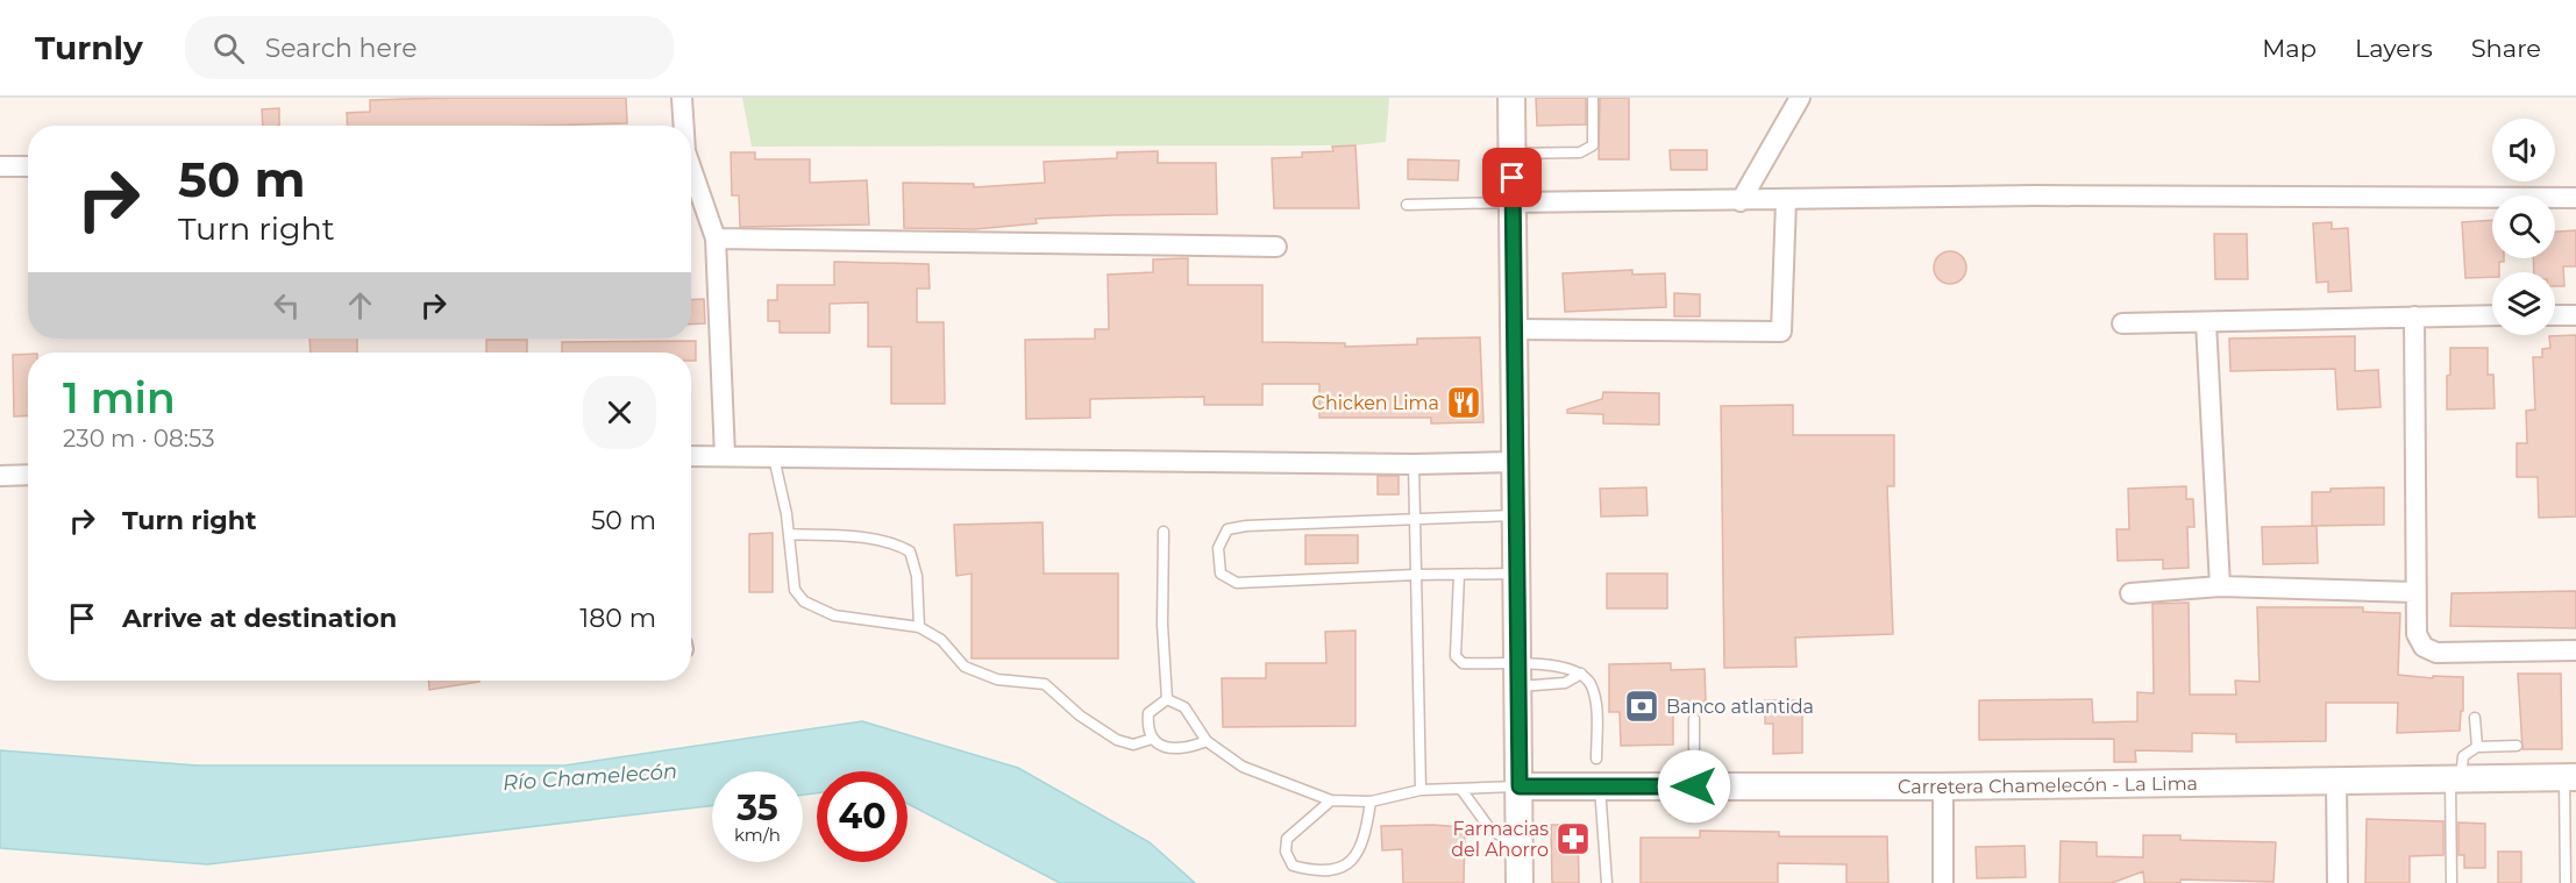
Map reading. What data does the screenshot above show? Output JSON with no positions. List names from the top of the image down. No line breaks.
{"streets":{"street":["Carretera Chamelecón - La Lima"]},"water":["Río Chamelecón"],"places":{"restaurant":["Chicken Lima"],"bank":["Banco atlantida"],"pharmacy":["Farmacias del Ahorro"]},"page":{"header":"Turnly","search":"Search here","nav":["Map","Layers","Share"],"turn":["50 m","Turn right"],"heading":["1 min","230 m · 08:53"],"list":[{"name":"Turn right","value":"50 m"},{"name":"Arrive at destination","value":"180 m"}],"speed":"35 km/h","limit":"40"}}
